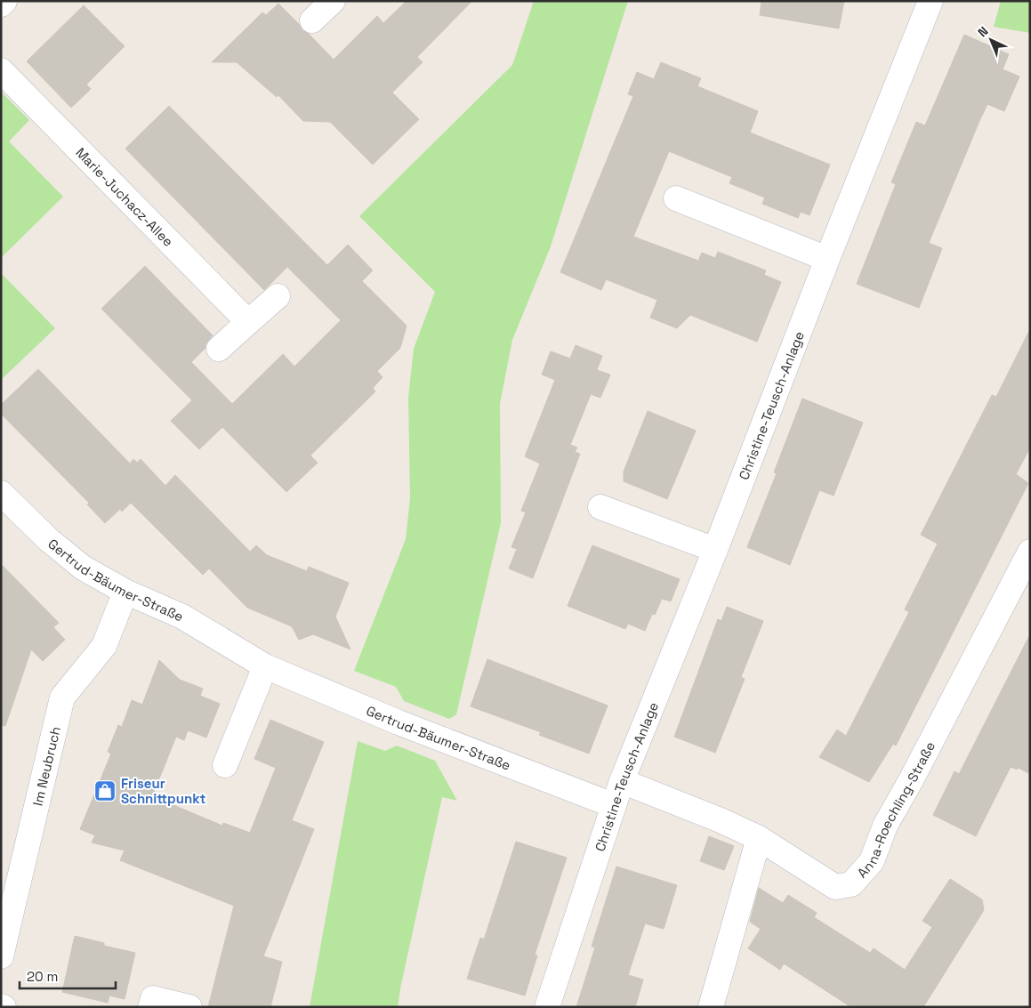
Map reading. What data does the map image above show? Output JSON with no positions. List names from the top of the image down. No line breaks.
{"streets":{"street":["Marie-Juchacz-Allee","Christine-Teusch-Anlage","Gertrud-Bäumer-Straße","Im Neubruch","Anna-Roechling-Straße"]},"crossings":[["Christine-Teusch-Anlage","Gertrud-Bäumer-Straße"],["Christine-Teusch-Anlage","Anna-Roechling-Straße"],["Gertrud-Bäumer-Straße","Im Neubruch"]],"places":{"shop":["Friseur Schnittpunkt"]},"scale_bar":"20 m","north":"top left"}
